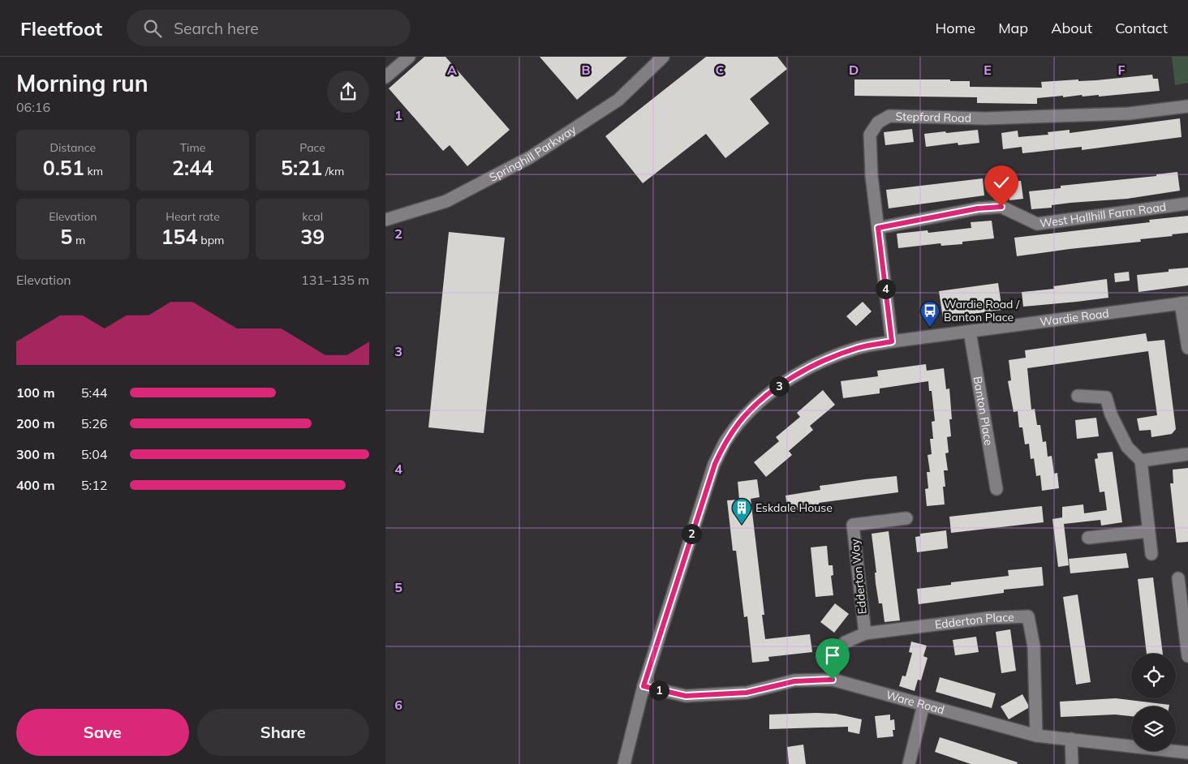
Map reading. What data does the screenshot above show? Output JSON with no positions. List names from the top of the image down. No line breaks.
{"streets":{"street":["Stepford Road","Springhill Parkway","West Hallhill Farm Road","Wardie Road","Banton Place","Edderton Way","Edderton Place","Ware Road"]},"crossings":[["Stepford Road","West Hallhill Farm Road"],["Stepford Road","Wardie Road"],["Wardie Road","Banton Place"],["Wardie Road","Ware Road"],["Edderton Way","Edderton Place"],["Edderton Place","Ware Road"]],"places":{"bus stop":["Wardie Road / Banton Place"],"building":["Eskdale House"]},"page":{"header":"Fleetfoot","search":"Search here","nav":["Home","Map","About","Contact"],"heading":["Morning run","06:16"],"stats":[["Distance","0.51 km"],["Time","2:44"],["Pace","5:21 /km"],["Elevation","5 m"],["Heart rate","154 bpm"],["kcal","39"]],"chart":["Elevation","131–135 m"],"pins":["4","3","2","1"],"list":[{"name":"100 m","note":"5:44"},{"name":"200 m","note":"5:26"},{"name":"300 m","note":"5:04"},{"name":"400 m","note":"5:12"}],"buttons":["Save","Share"]},"grid":{"columns":["A","B","C","D","E","F"],"rows":["1","2","3","4","5","6"]}}
